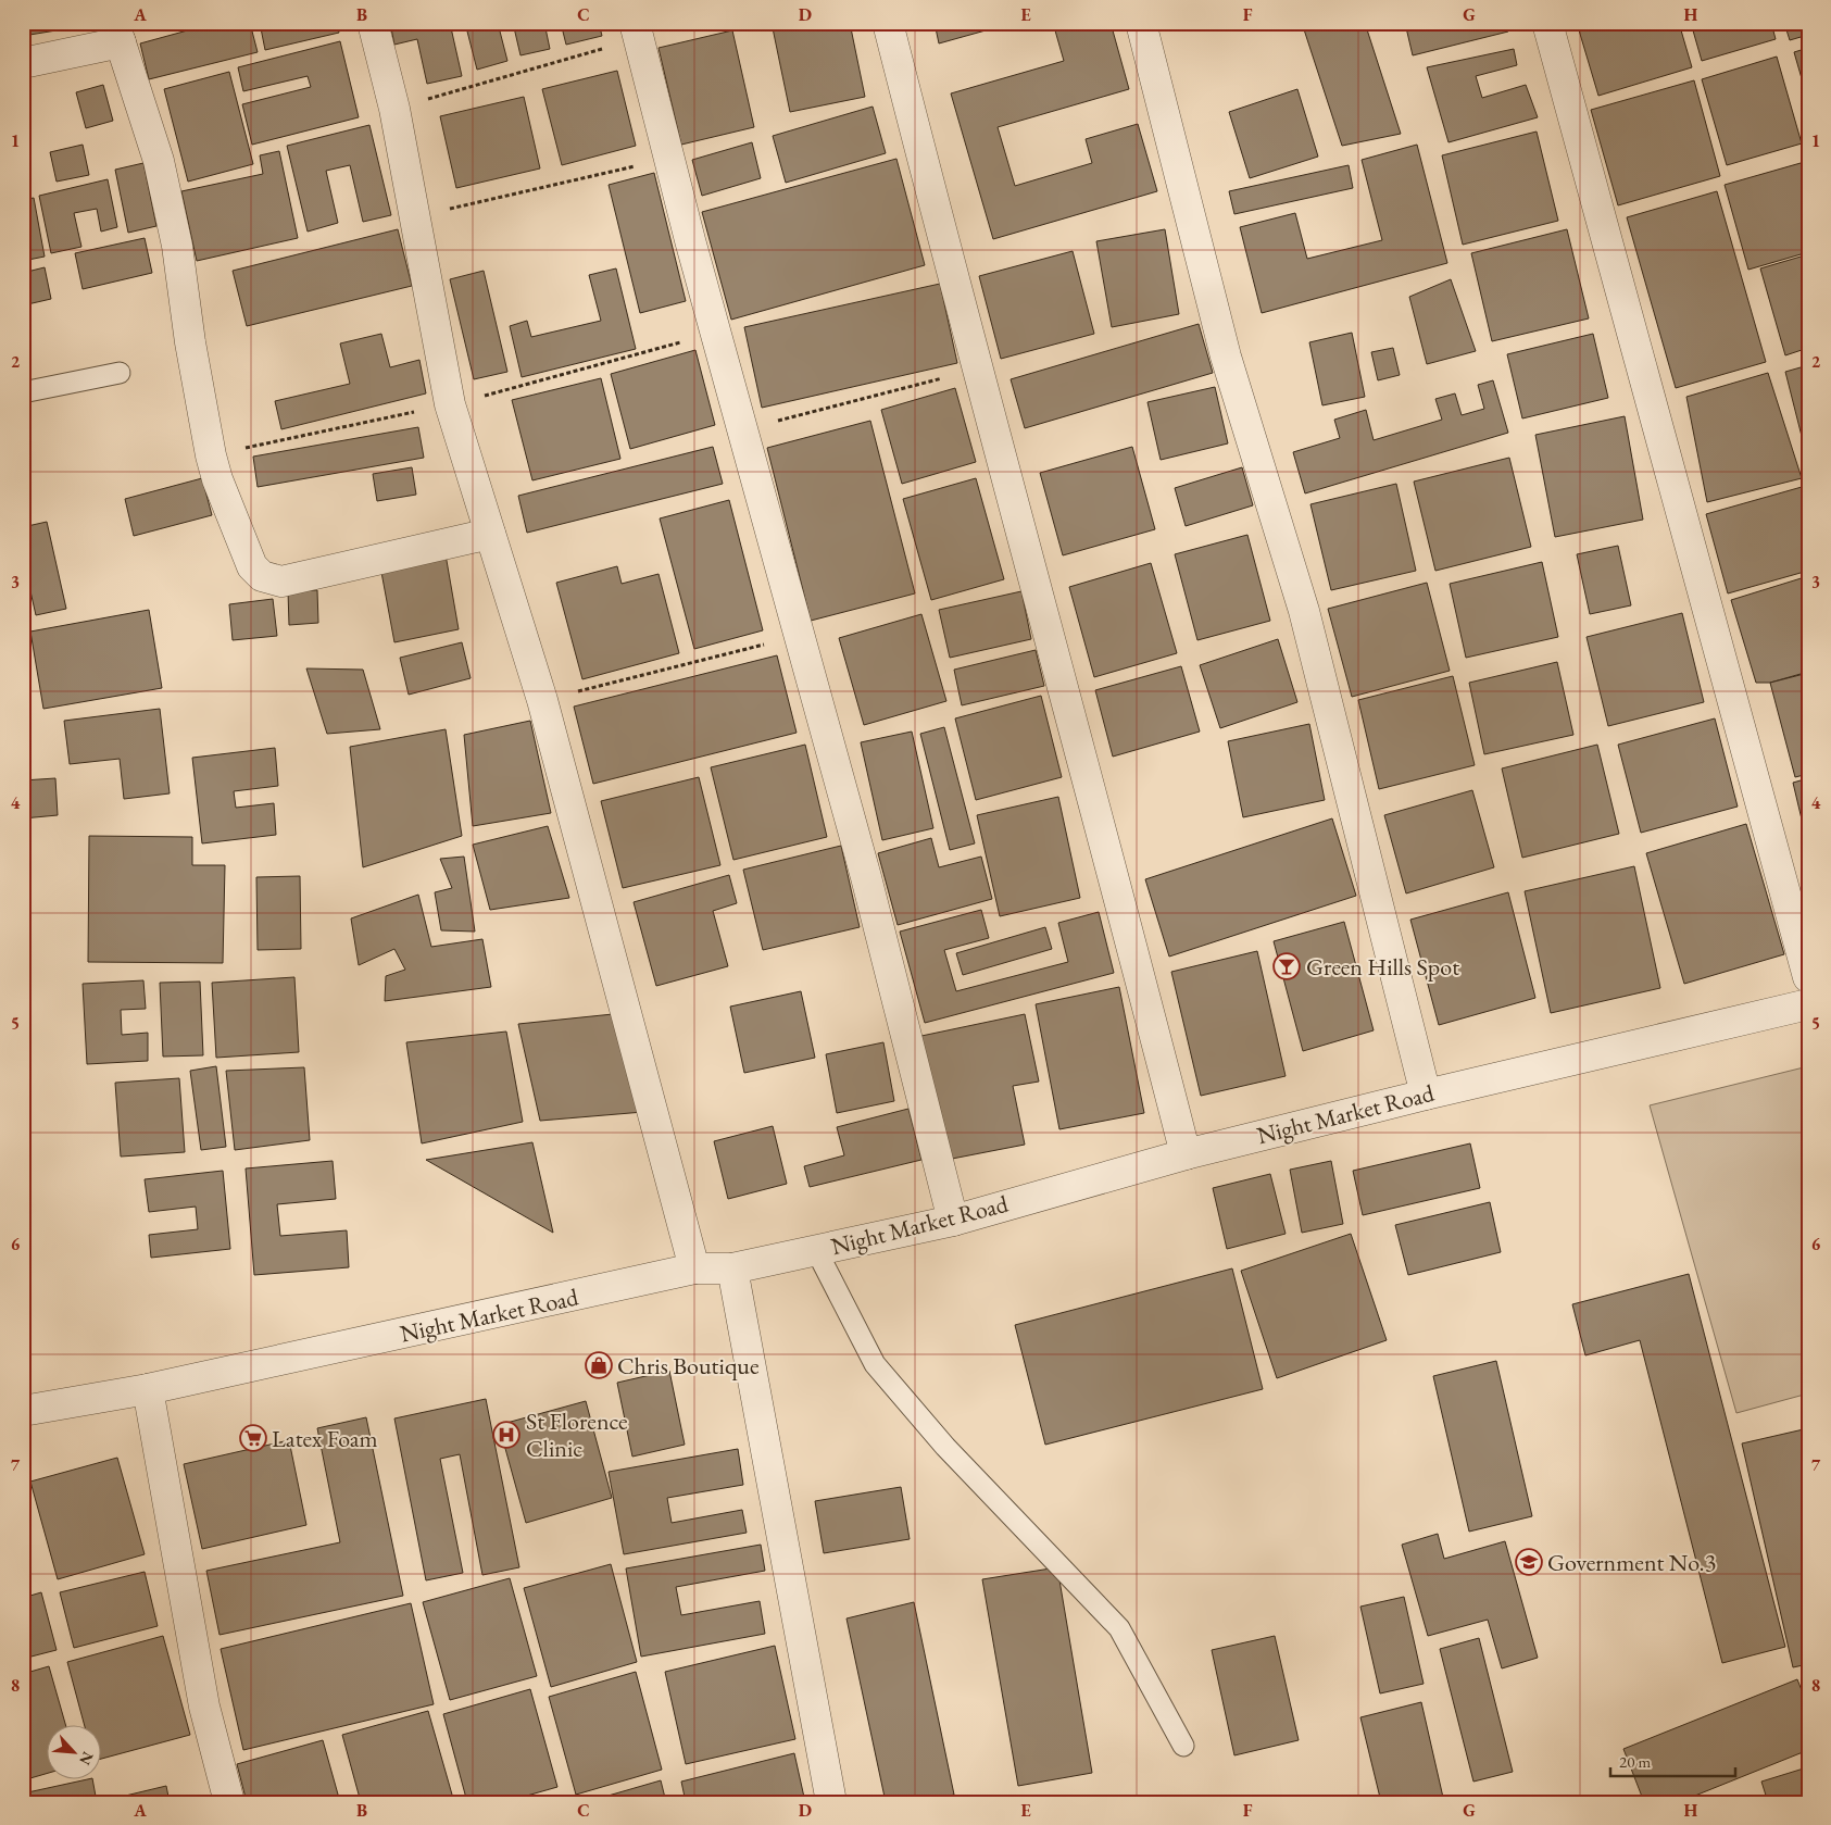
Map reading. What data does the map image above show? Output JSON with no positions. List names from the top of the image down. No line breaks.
{"streets":{"street":["Night Market Road"]},"places":{"bar":["Green Hills Spot"],"shop":["Chris Boutique"],"hospital":["St Florence Clinic"],"supermarket":["Latex Foam"],"school or university":["Government No.3"]},"scale_bar":"20 m","north":"bottom right","grid":{"columns":["A","B","C","D","E","F","G","H"],"rows":["1","2","3","4","5","6","7","8"]}}
